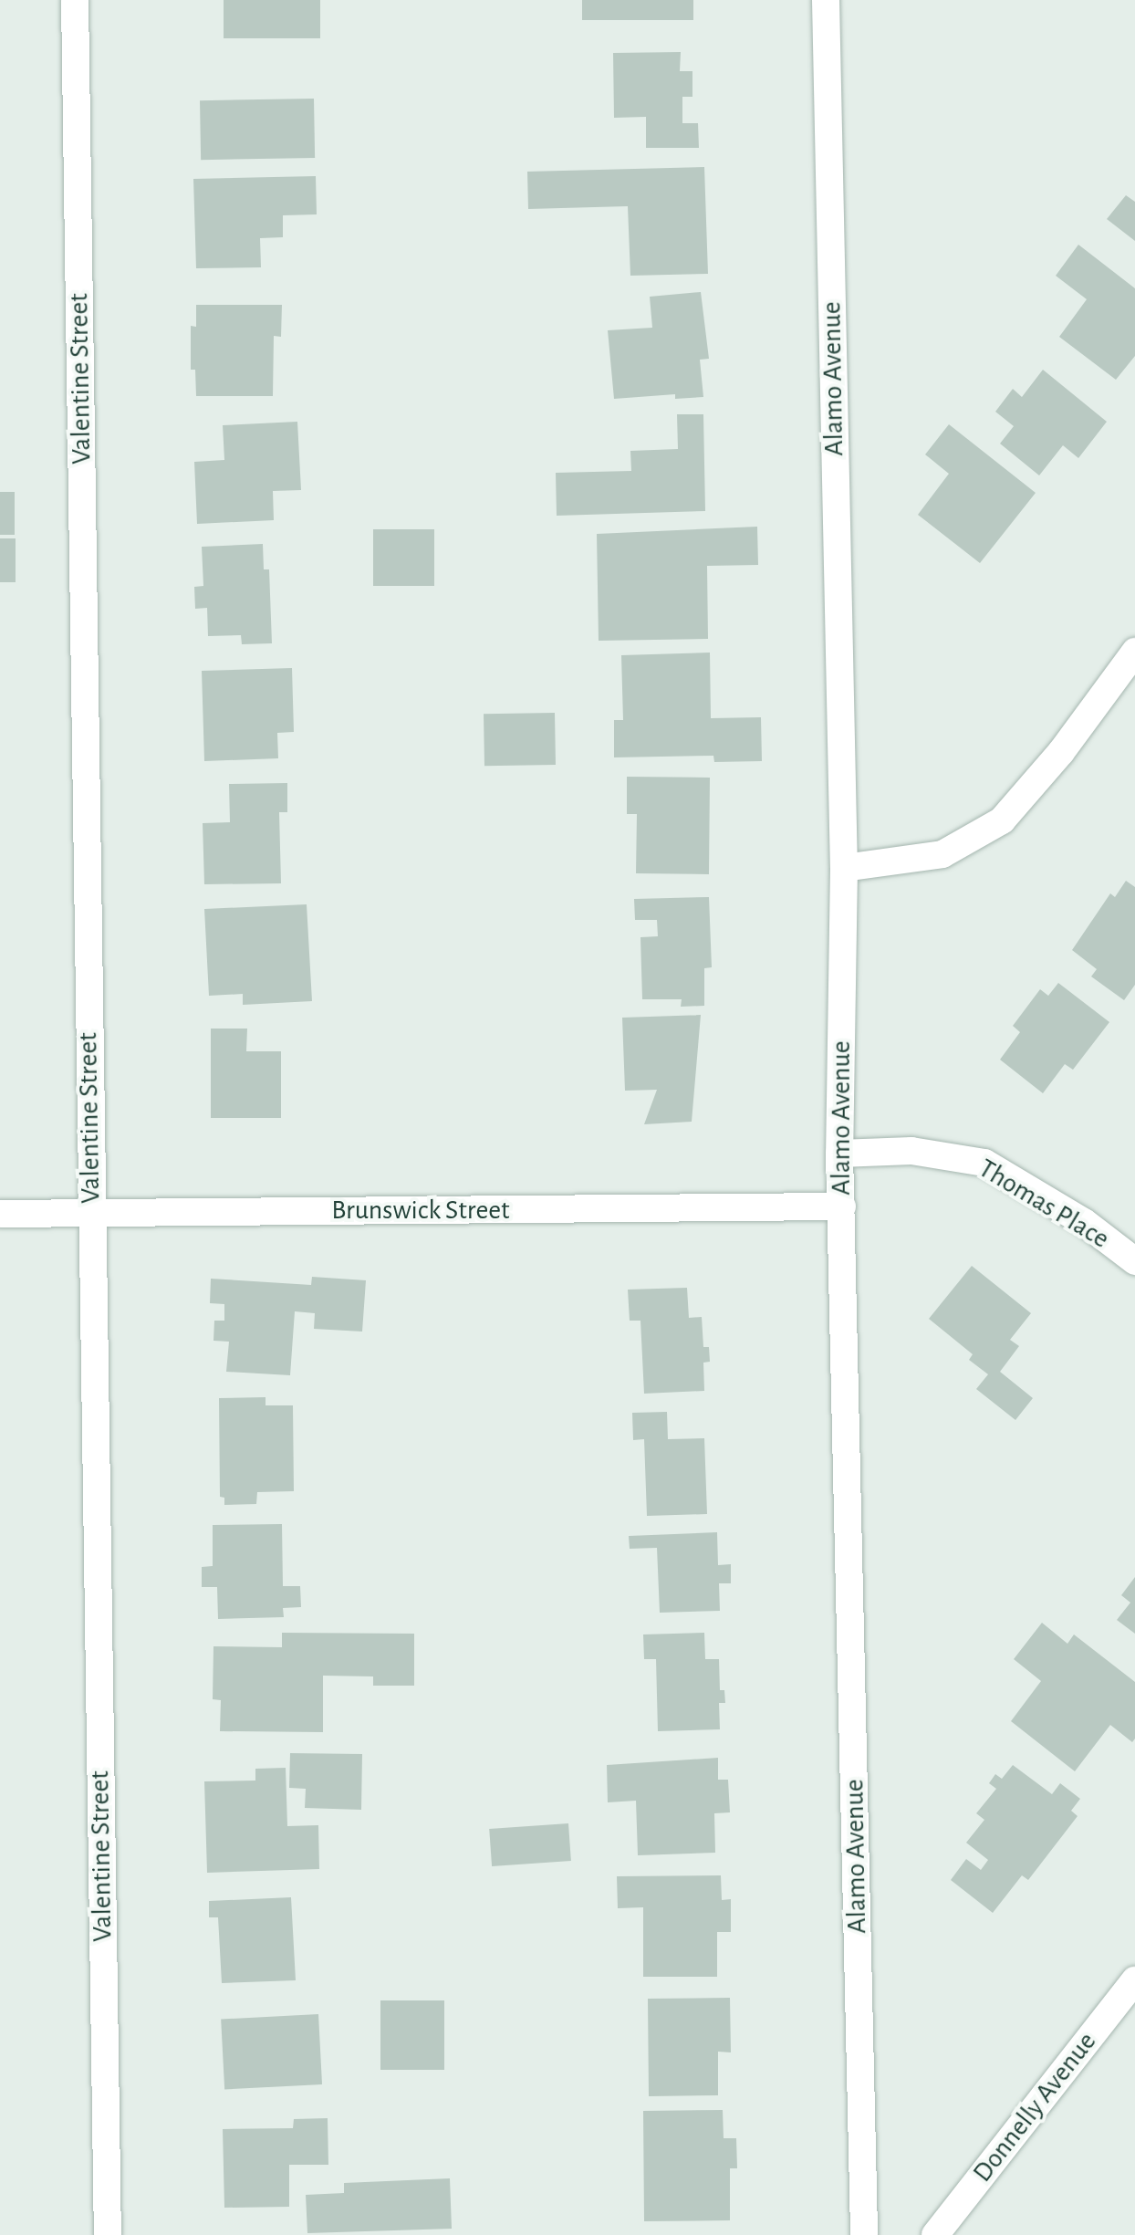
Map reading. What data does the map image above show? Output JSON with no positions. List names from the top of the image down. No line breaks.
{"streets":{"street":["Valentine Street","Alamo Avenue","Thomas Place","Brunswick Street","Donnelly Avenue"]},"crossings":[["Valentine Street","Brunswick Street"],["Alamo Avenue","Thomas Place"],["Alamo Avenue","Brunswick Street"]]}
